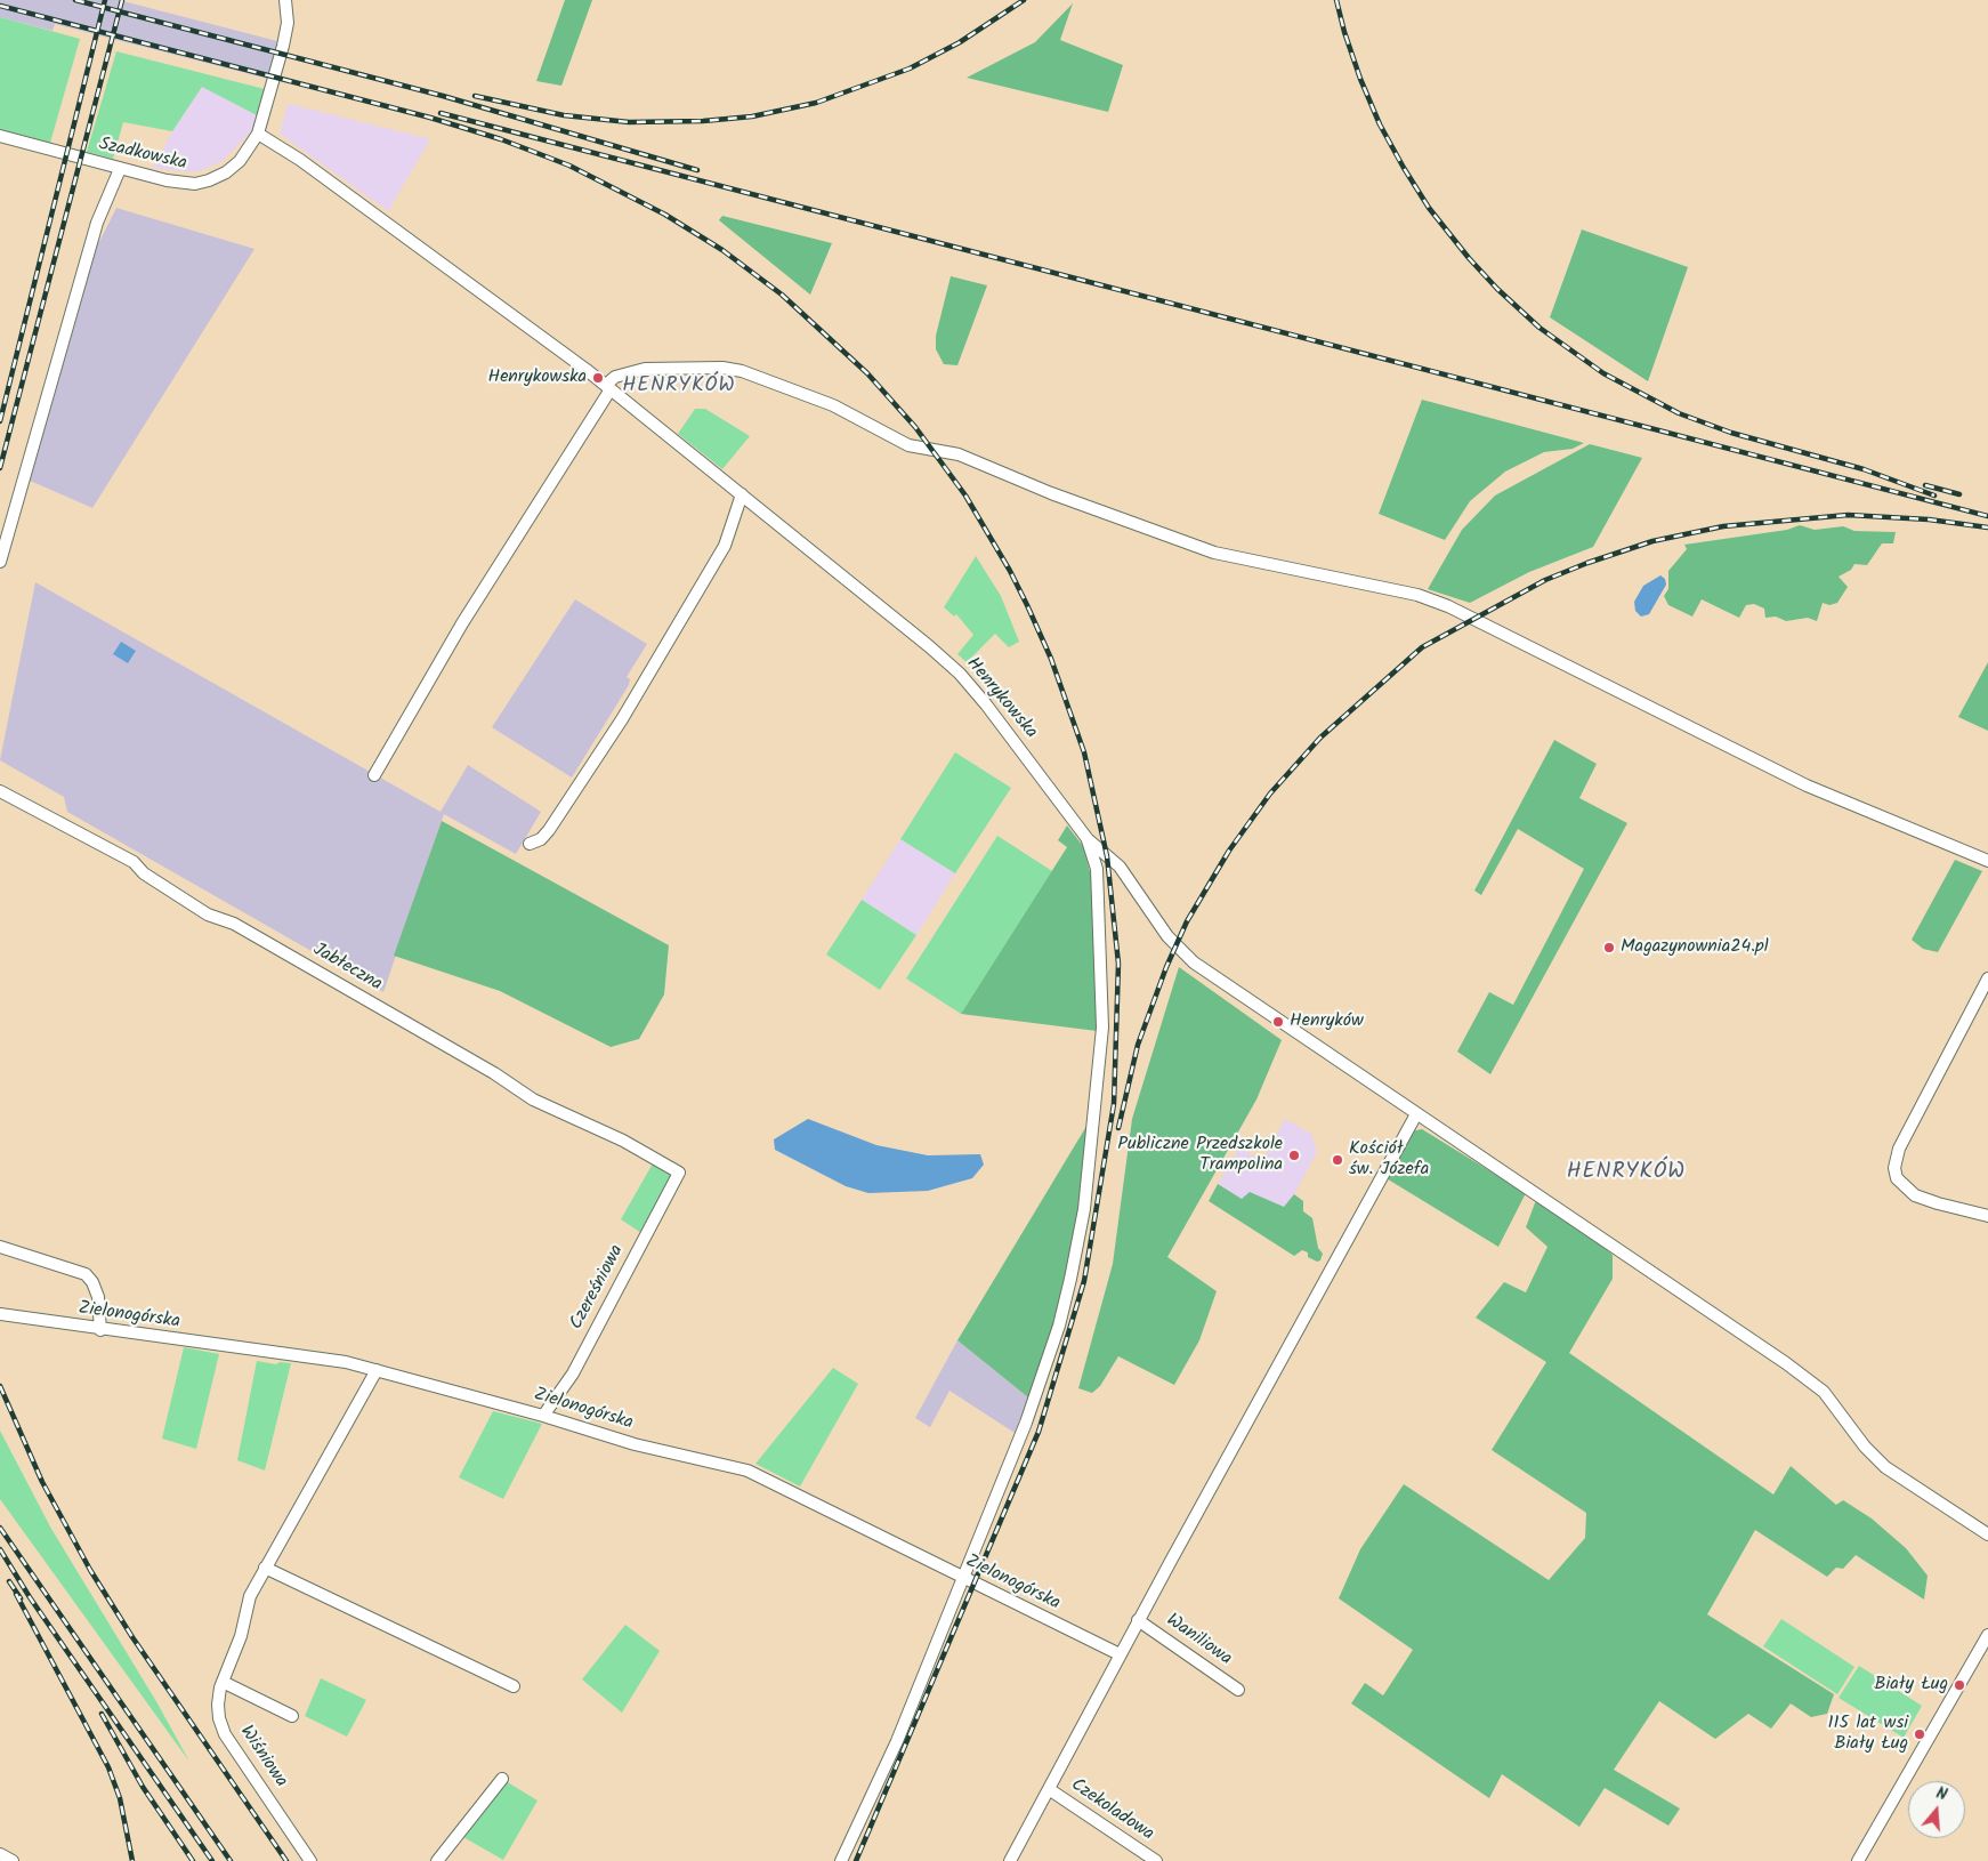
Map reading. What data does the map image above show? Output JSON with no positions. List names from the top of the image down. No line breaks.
{"streets":{"street":["Szadkowska","Henrykowska","Jabłeczna","Czereśniowa","Zielonogórska","Waniliowa","Wiśniowa","Czekoladowa"]},"crossings":[["Szadkowska","Henrykowska"],["Jabłeczna","Czereśniowa"],["Czereśniowa","Zielonogórska"],["Zielonogórska","Wiśniowa"]],"districts":["HENRYKÓW","HENRYKÓW"],"places":["Henrykowska","Magazynownia24.pl","Henryków","Publiczne Przedszkole Trampolina","Kościół św. Józefa","Biały Ług","115 lat wsi Biały Ług"],"north":"top"}
